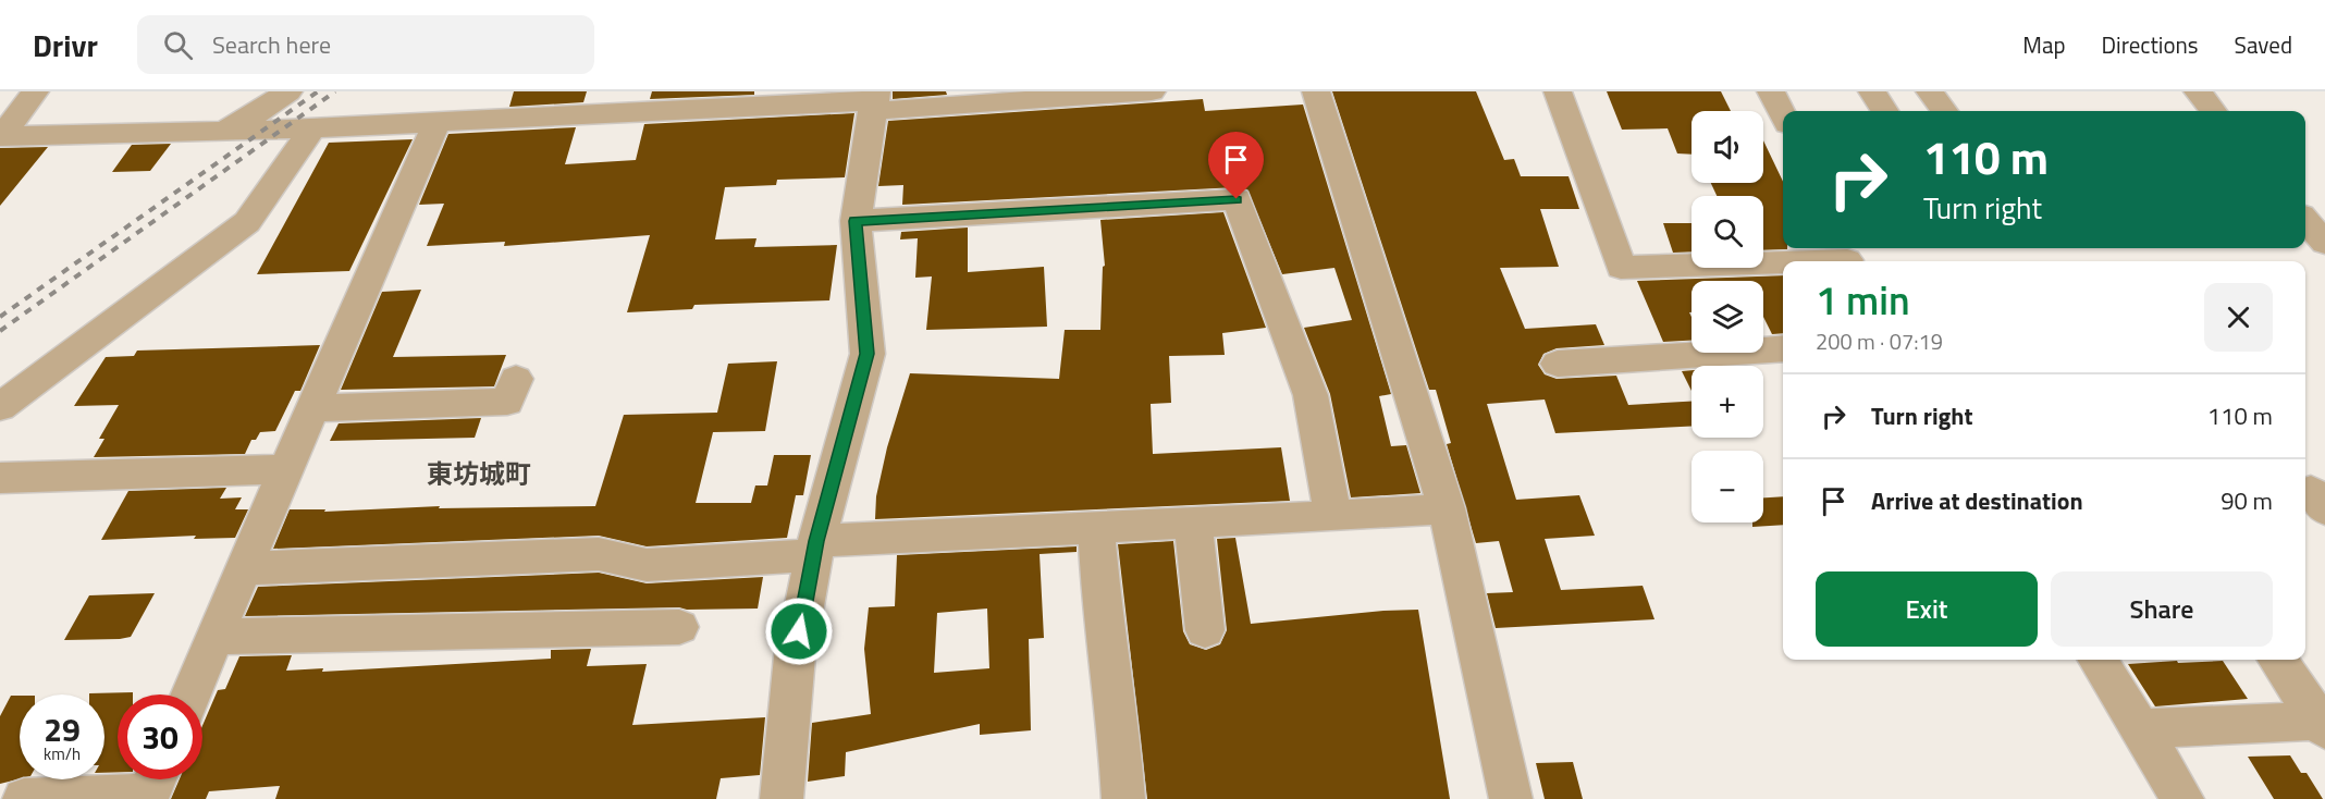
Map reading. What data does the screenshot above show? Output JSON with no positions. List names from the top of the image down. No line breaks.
{"districts":["東坊城町"],"page":{"header":"Drivr","search":"Search here","nav":["Map","Directions","Saved"],"map_buttons":["+","−"],"turn":["110 m","Turn right"],"heading":["1 min","200 m · 07:19"],"list":[{"name":"Turn right","value":"110 m"},{"name":"Arrive at destination","value":"90 m"}],"buttons":["Exit","Share"],"speed":"29 km/h","limit":"30"}}
